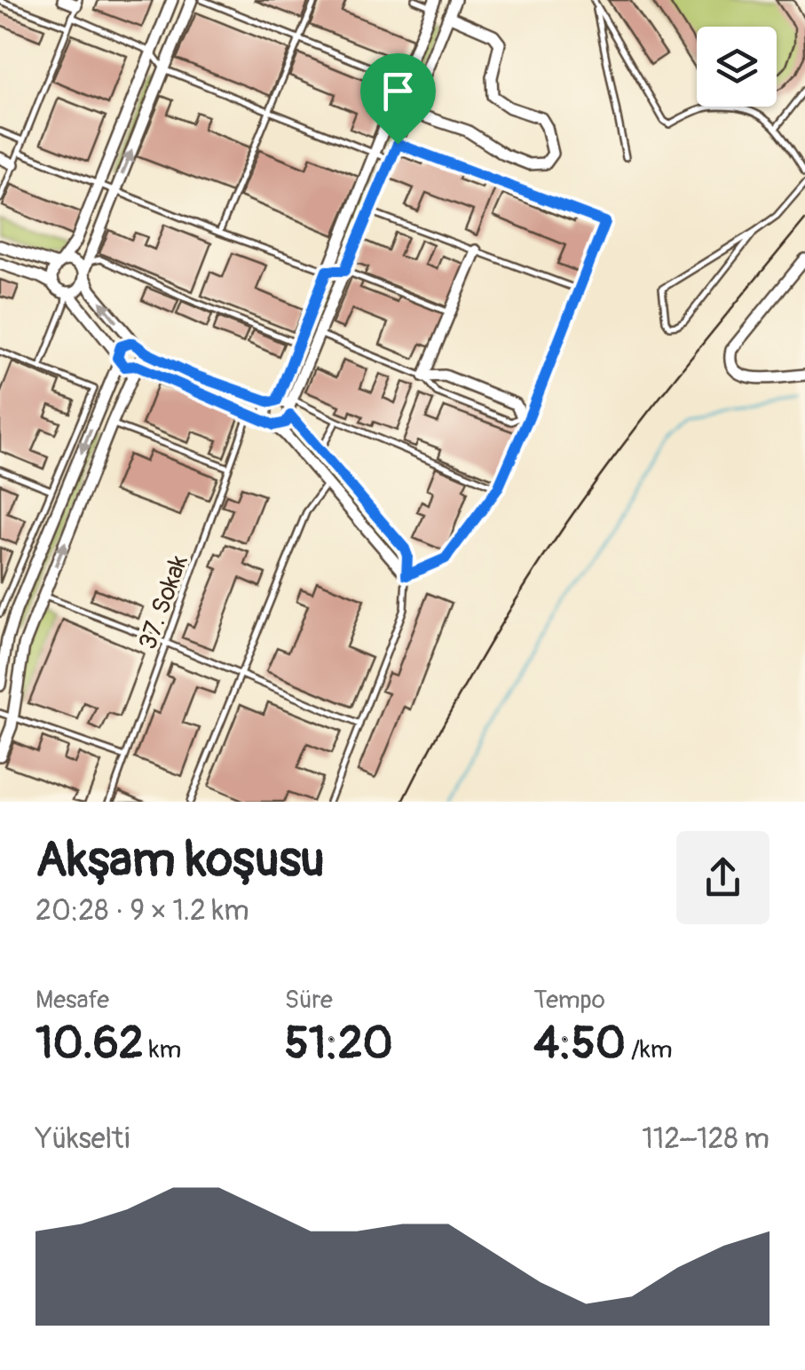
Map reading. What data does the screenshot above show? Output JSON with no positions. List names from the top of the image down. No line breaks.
{"streets":{"lane":["37. Sokak"]},"page":{"heading":["Akşam koşusu","20:28 · 9 × 1.2 km"],"stats":[["Mesafe","10.62 km"],["Süre","51:20"],["Tempo","4:50 /km"]],"chart":["Yükselti","112–128 m"]}}
